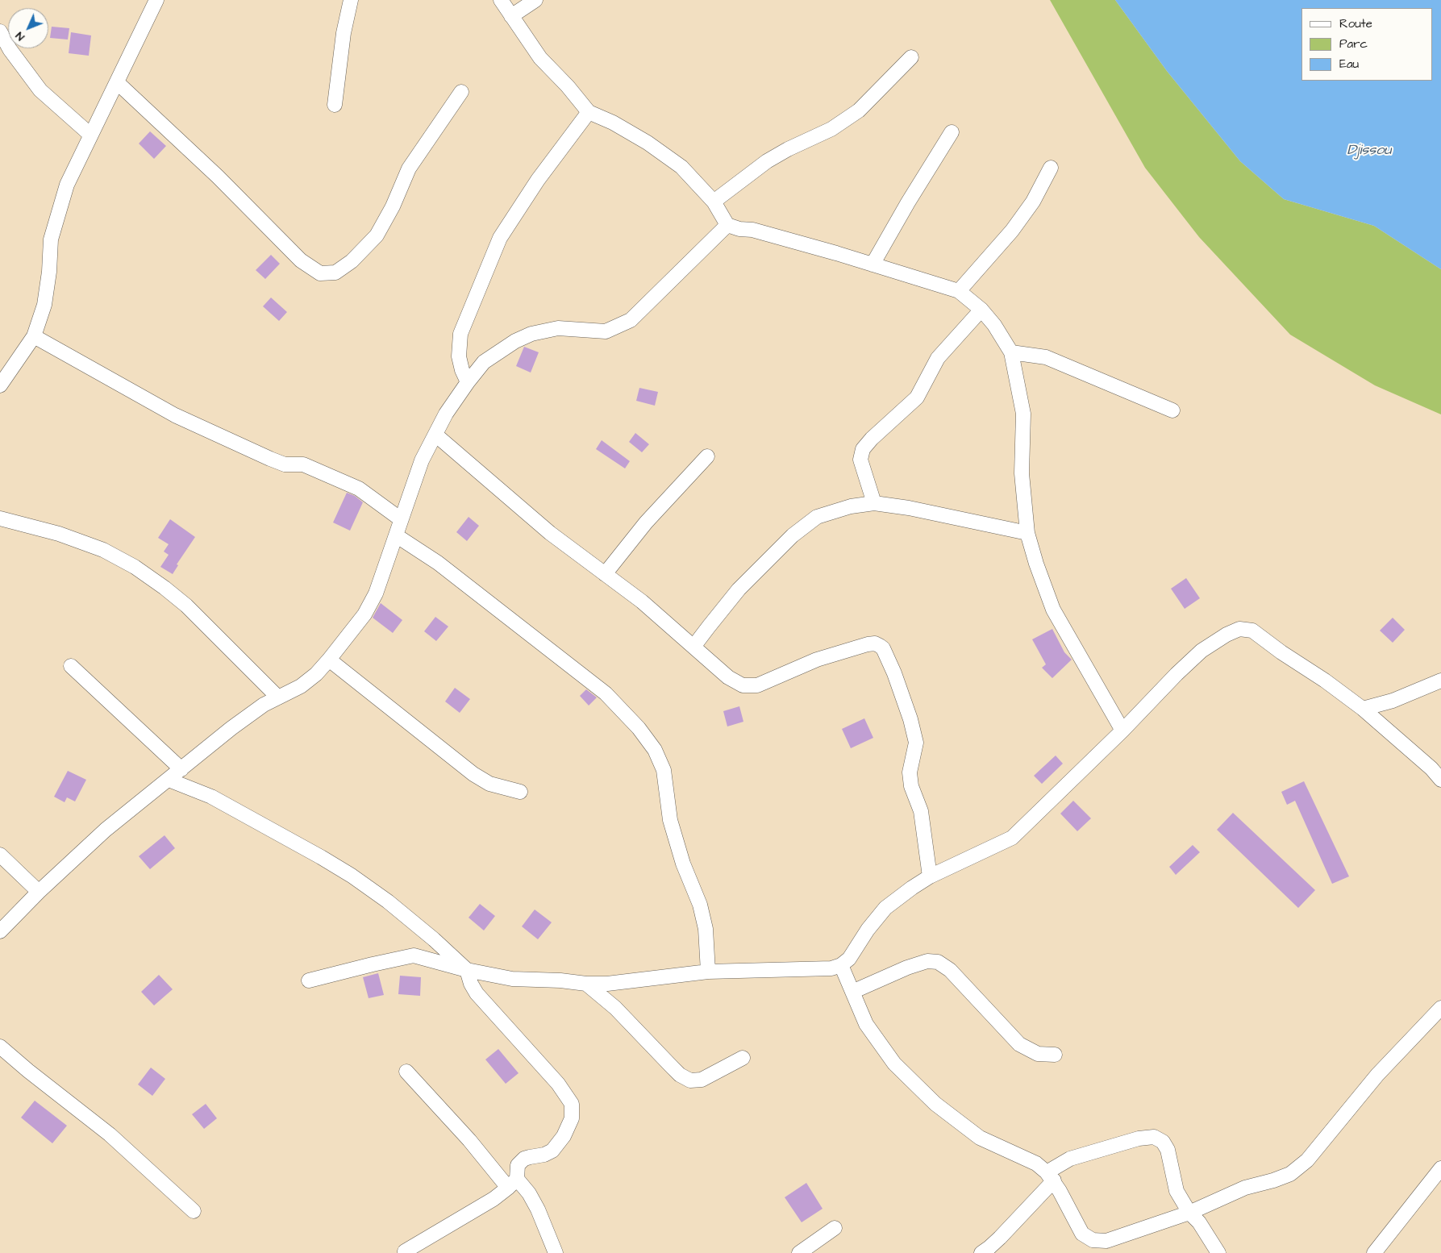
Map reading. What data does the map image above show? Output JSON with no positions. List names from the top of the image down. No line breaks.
{"water":["Djissou"],"legend":["Route","Parc","Eau"],"north":"bottom left"}
